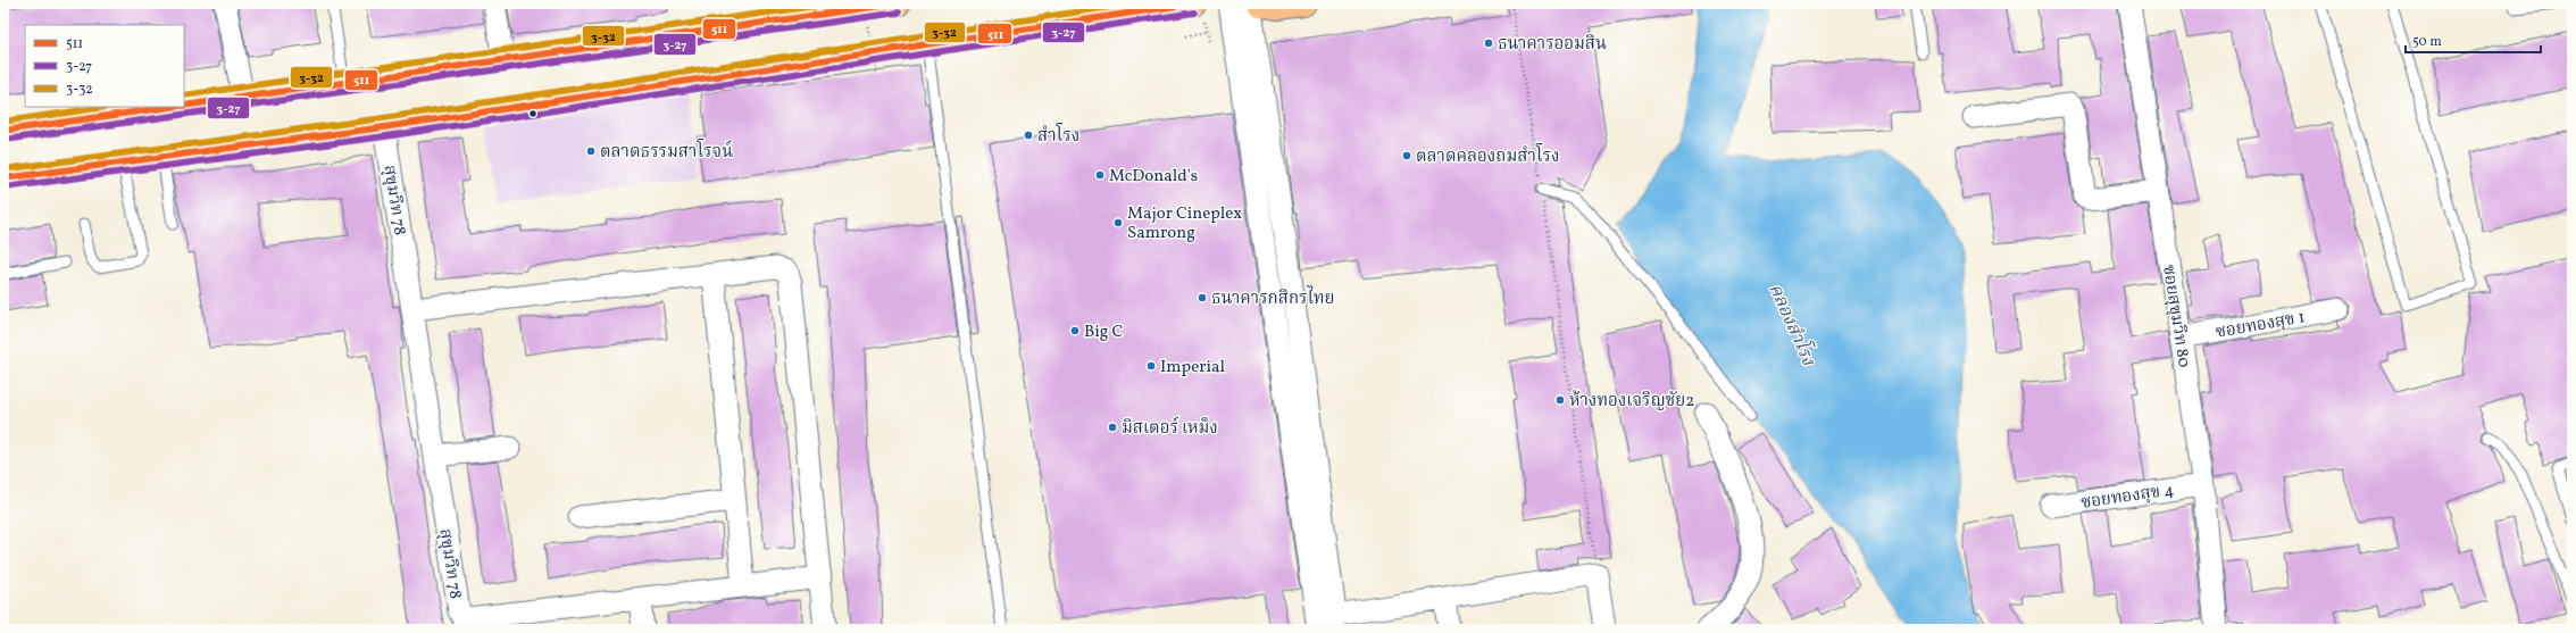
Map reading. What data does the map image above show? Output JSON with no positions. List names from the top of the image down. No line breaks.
{"streets":{"street":["สุขุมวิท 78","ซอยสุขุมวิท 80","ซอยทองสุข 1","ซอยทองสุข 4"]},"crossings":[["ซอยสุขุมวิท 80","ซอยทองสุข 1"],["ซอยสุขุมวิท 80","ซอยทองสุข 4"]],"water":["คลองสำโรง"],"places":["ธนาคารออมสิน","สำโรง","ตลาดธรรมสาโรจน์","ตลาดคลองถมสำโรง","McDonald's","Major Cineplex Samrong","ธนาคารกสิกรไทย","Big C","Imperial","ห้างทองเจริญชัย2","มิสเตอร์ เหม็ง"],"lines":["transit line 511","transit line 3-32","transit line 3-27"],"legend":["511","3-27","3-32"],"scale_bar":"50 m"}
